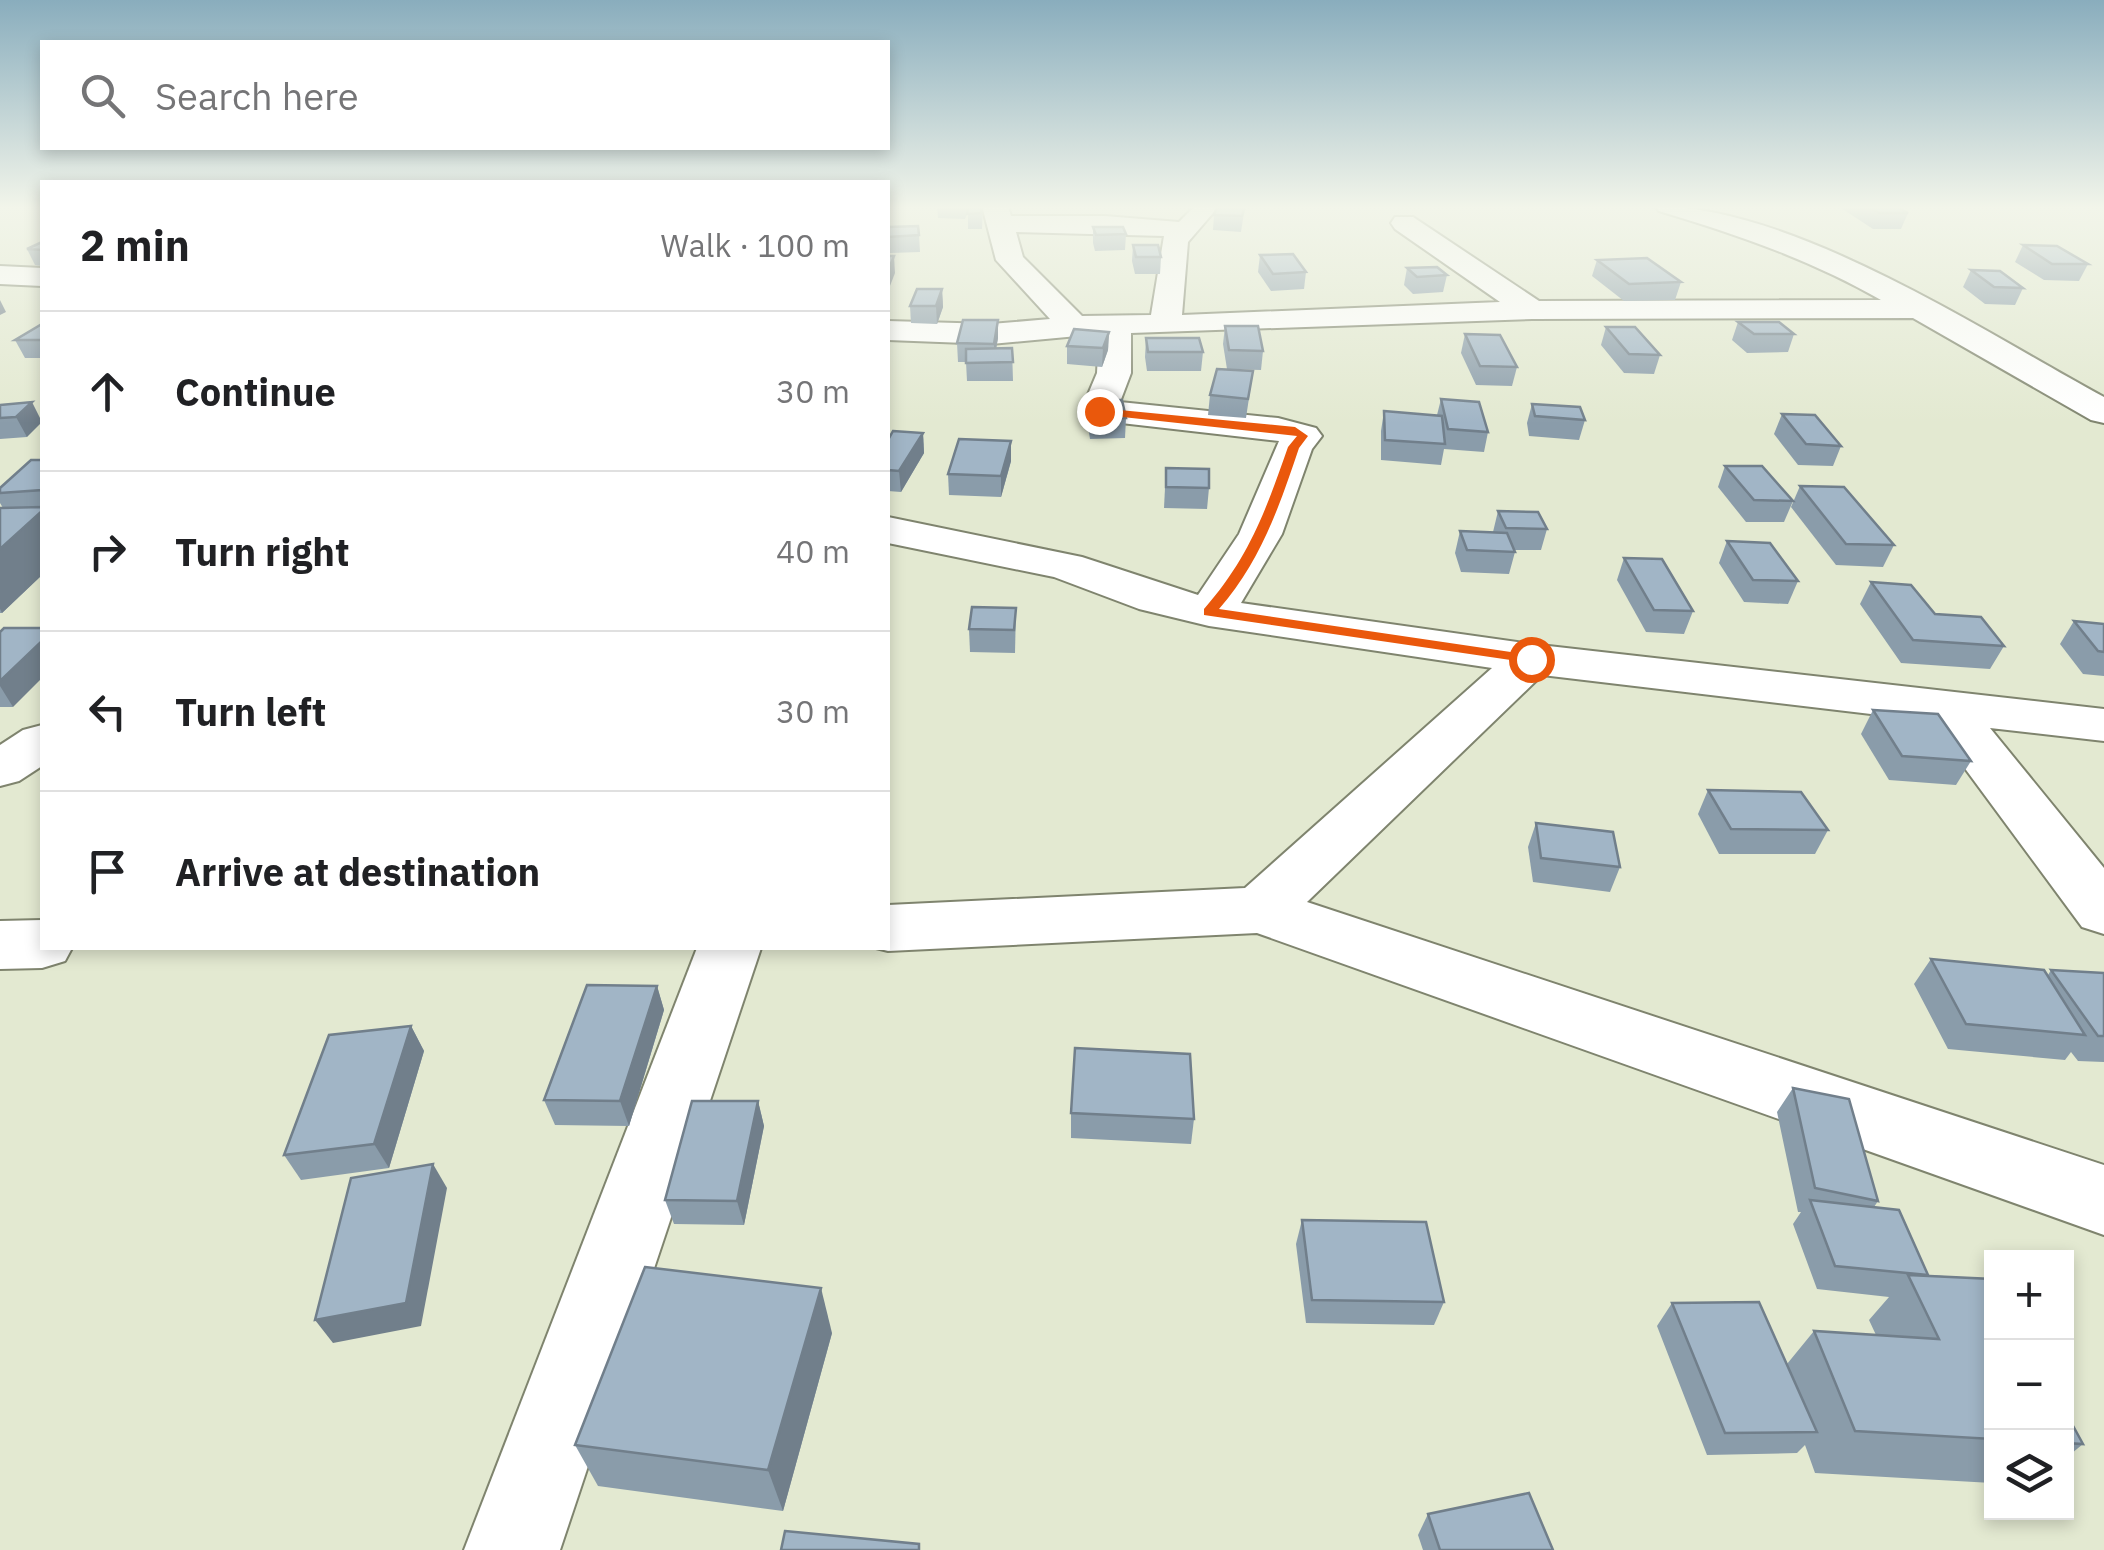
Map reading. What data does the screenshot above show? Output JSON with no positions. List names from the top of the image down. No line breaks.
{"page":{"search":"Search here","heading":["2 min","Walk · 100 m"],"list":[["Continue","30 m"],["Turn right","40 m"],["Turn left","30 m"],"Arrive at destination"],"map_buttons":["+","−"]}}
